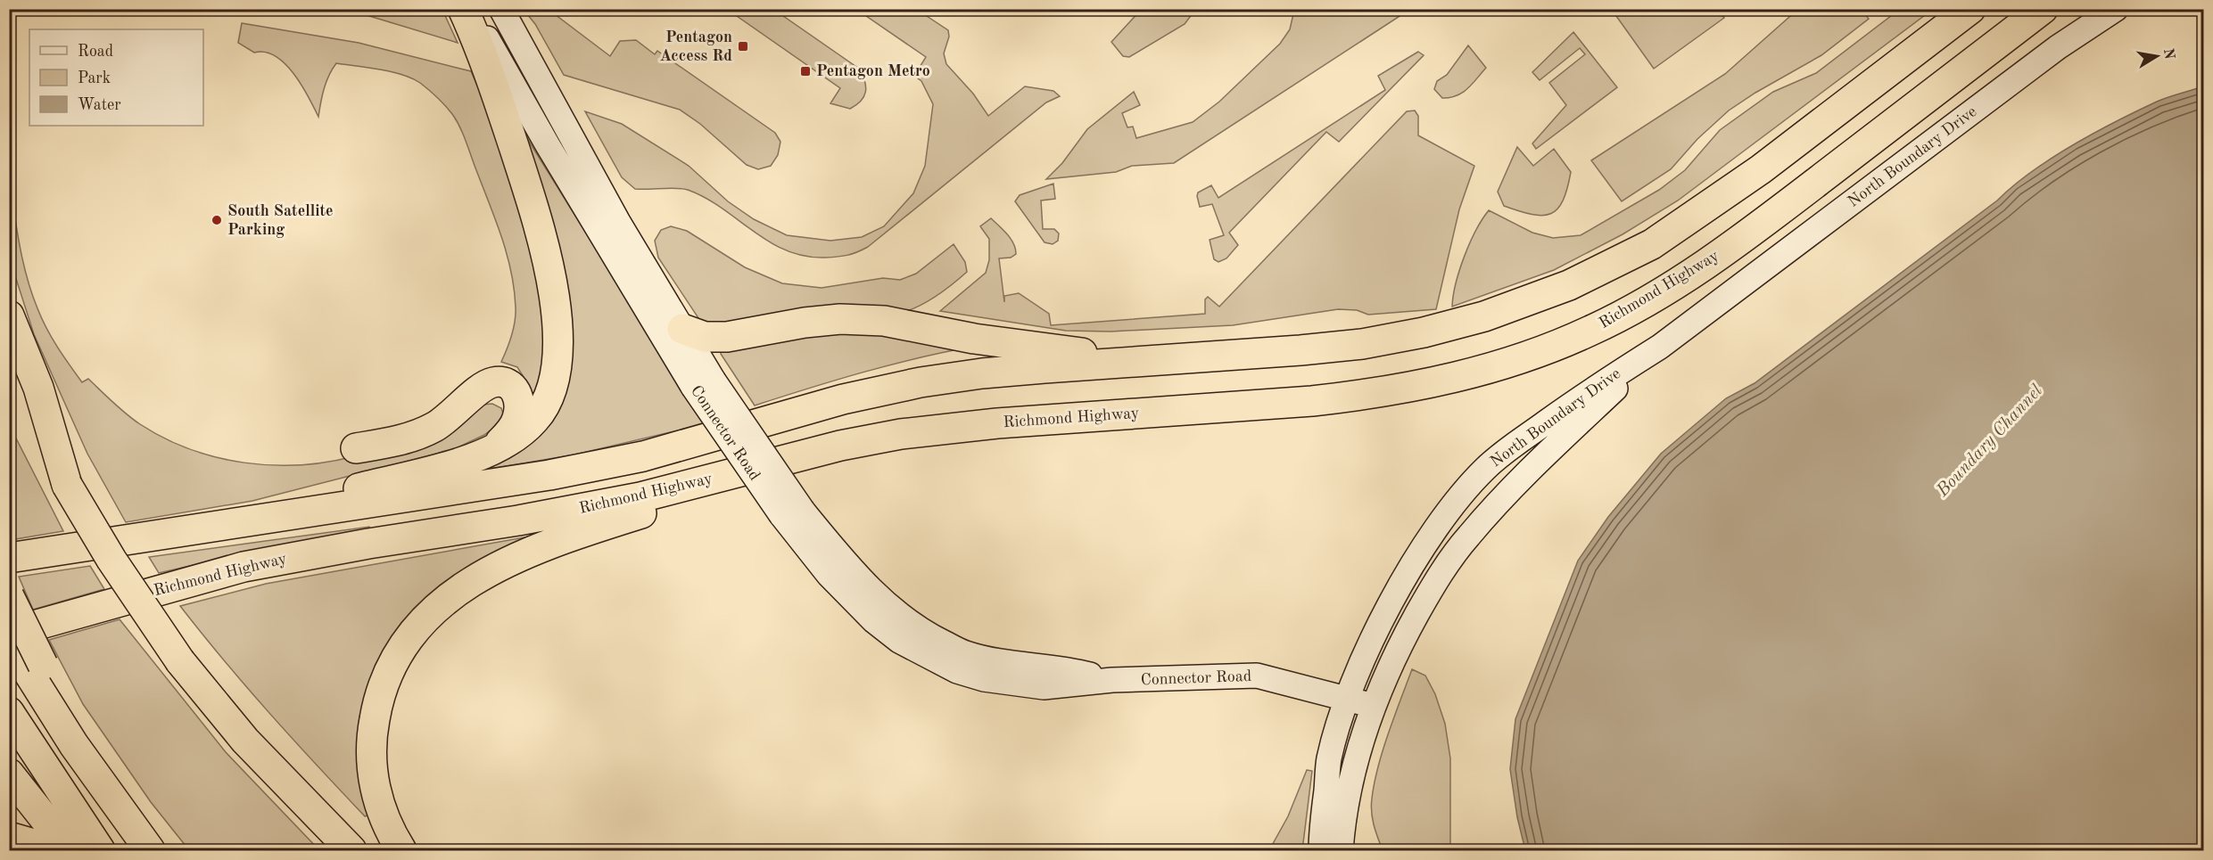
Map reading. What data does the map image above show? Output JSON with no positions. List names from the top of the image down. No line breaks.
{"streets":{"highway":["Richmond Highway"],"street":["North Boundary Drive","Connector Road"]},"crossings":[["North Boundary Drive","Connector Road"]],"water":["Boundary Channel"],"places":{"transit":["Pentagon Access Rd","Pentagon Metro"],"other":["South Satellite Parking"]},"legend":["Road","Park","Water"],"north":"right"}
